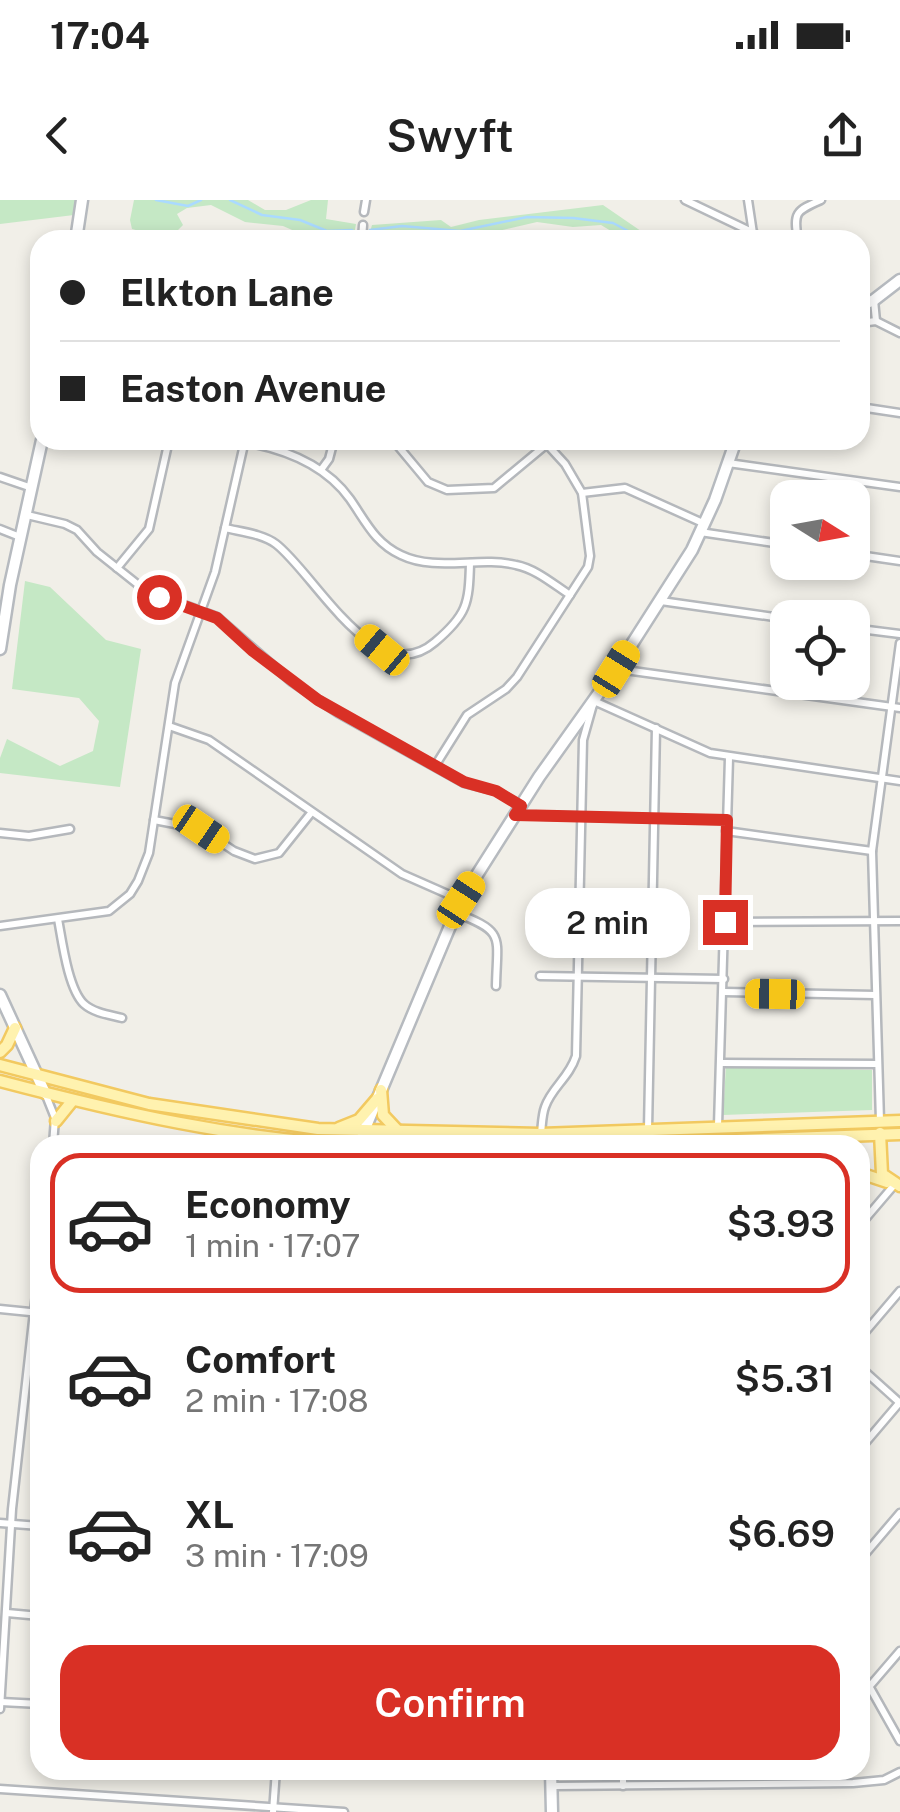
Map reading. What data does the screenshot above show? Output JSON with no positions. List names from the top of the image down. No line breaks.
{"north":"right","page":{"status":"17:04","header":"Swyft","banner":["Elkton Lane","Easton Avenue"],"bubble":"2 min","list":[{"name":"Economy","note":"1 min · 17:07","value":"$3.93"},{"name":"Comfort","note":"2 min · 17:08","value":"$5.31"},{"name":"XL","note":"3 min · 17:09","value":"$6.69"}],"buttons":"Confirm"}}
